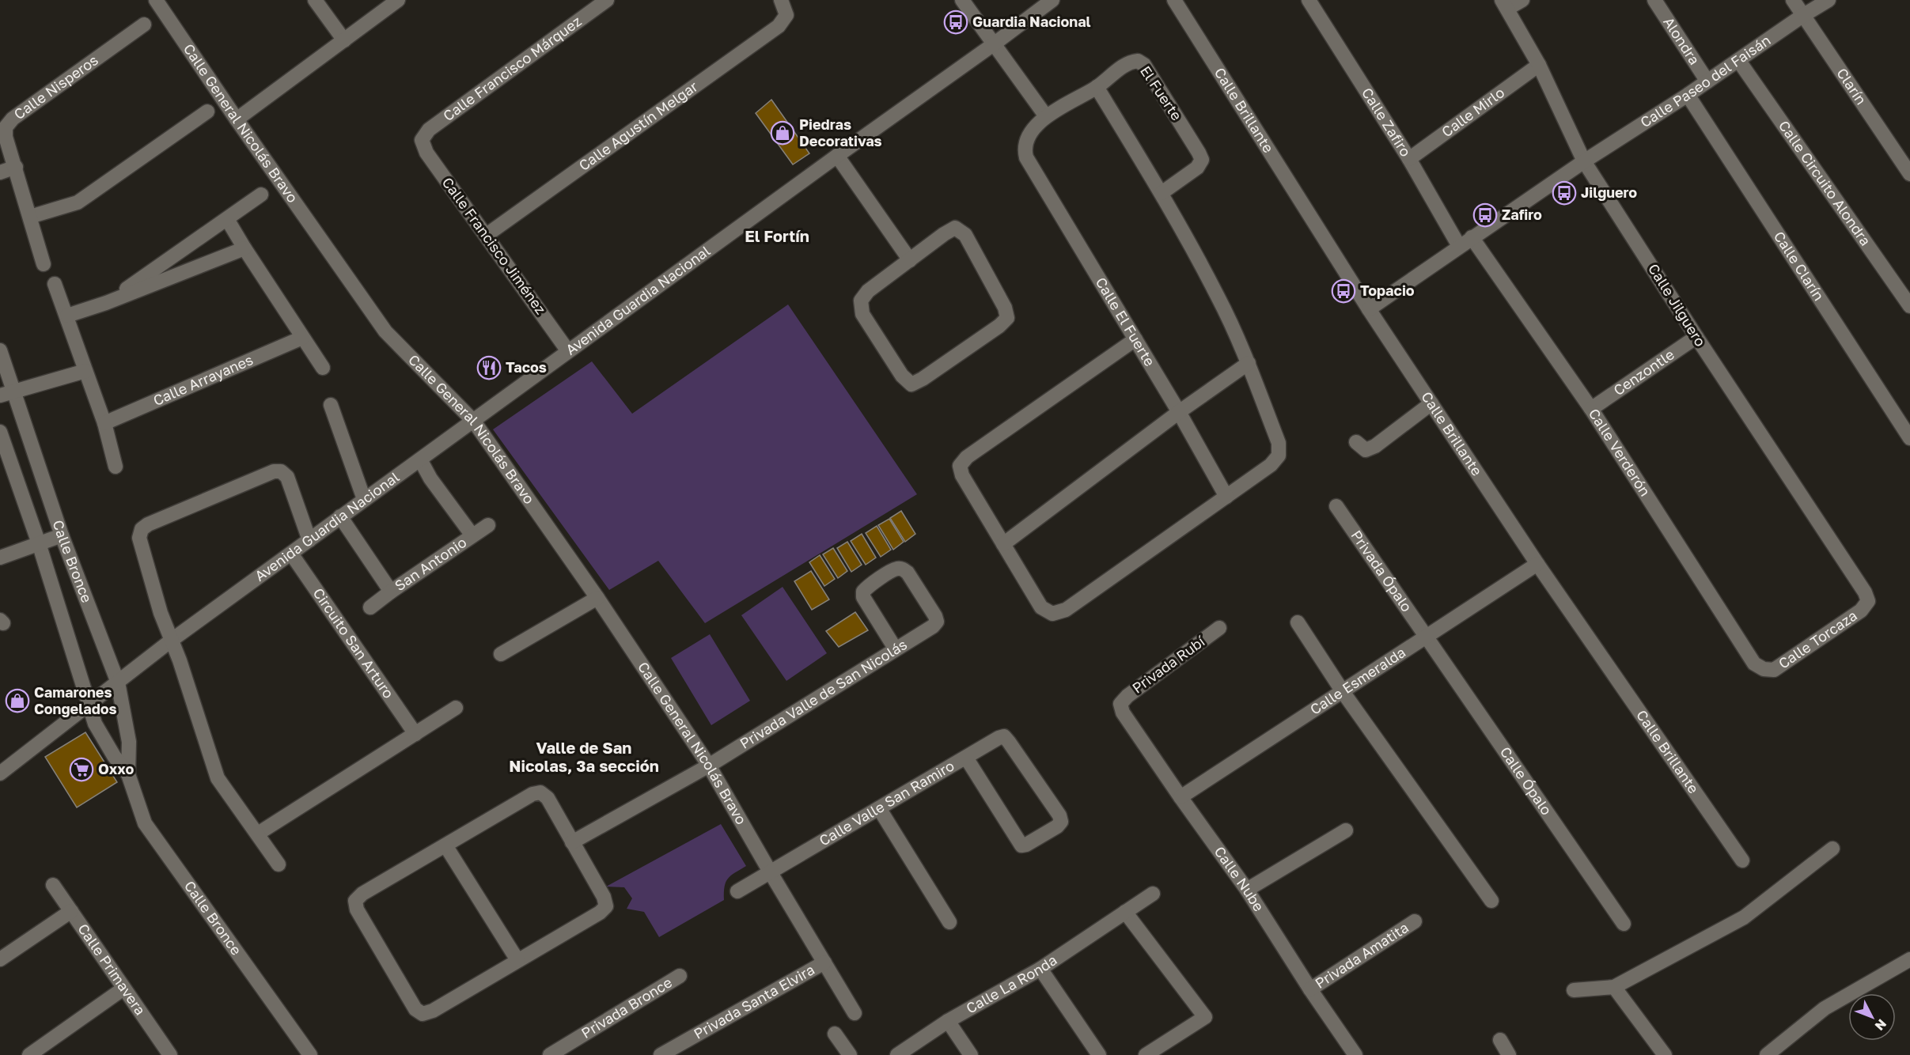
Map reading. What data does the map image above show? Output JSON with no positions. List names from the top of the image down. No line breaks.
{"streets":{"street":["Alondra","Calle Francisco Márquez","Calle Paseo del Faisán","Calle Nisperos","Clarín","El Fuerte","Calle Brillante","Calle Mirlo","Calle Zafiro","Calle General Nicolás Bravo","Calle Agustín Melgar","Calle Circuito Alondra","Calle Francisco Jiménez","Calle Clarín","Avenida Guardia Nacional","Calle Jilguero","Calle El Fuerte","Cenzontle","Calle Arrayanes","Calle Verderón","Calle Bronce","San Antonio","Privada Ópalo","Calle Torcaza","Circuito San Arturo","Privada Rubí","Calle Esmeralda","Privada Valle de San Nicolás","Calle Ópalo","Calle Valle San Ramiro","Calle Nube","Privada Amatita","Calle Primavera","Calle La Ronda","Privada Santa Elvira","Privada Bronce"]},"crossings":[["Alondra","Calle Paseo del Faisán"],["Calle Francisco Márquez","Calle Francisco Jiménez"],["Calle Paseo del Faisán","Clarín"],["Calle Paseo del Faisán","Calle Brillante"],["Calle Paseo del Faisán","Calle Zafiro"],["Calle Paseo del Faisán","Calle Circuito Alondra"],["Calle Paseo del Faisán","Calle Clarín"],["Calle Paseo del Faisán","Calle Jilguero"],["Calle Paseo del Faisán","Calle Verderón"],["El Fuerte","Calle El Fuerte"],["Calle Brillante","Calle Esmeralda"],["Calle Mirlo","Calle Zafiro"],["Calle Mirlo","Calle Jilguero"],["Calle General Nicolás Bravo","Avenida Guardia Nacional"],["Calle General Nicolás Bravo","Privada Valle de San Nicolás"],["Calle General Nicolás Bravo","Calle Valle San Ramiro"],["Calle General Nicolás Bravo","Privada Santa Elvira"],["Calle Agustín Melgar","Calle Francisco Jiménez"],["Calle Francisco Jiménez","Avenida Guardia Nacional"],["Avenida Guardia Nacional","Calle Bronce"],["Avenida Guardia Nacional","San Antonio"],["Avenida Guardia Nacional","Circuito San Arturo"],["Calle Jilguero","Cenzontle"],["Calle Jilguero","Calle Torcaza"],["Cenzontle","Calle Verderón"],["Calle Verderón","Calle Torcaza"],["Privada Ópalo","Calle Esmeralda"],["Privada Ópalo","Calle Ópalo"],["Privada Rubí","Calle Nube"],["Calle Esmeralda","Calle Ópalo"],["Calle Esmeralda","Calle Nube"],["Calle Nube","Privada Amatita"]],"districts":["El Fortín","Valle de San Nicolas, 3a sección"],"places":{"bus stop":["Guardia Nacional","Jilguero","Zafiro","Topacio"],"shop":["Piedras Decorativas","Camarones Congelados"],"restaurant":["Tacos"],"supermarket":["Oxxo"]},"north":"bottom right"}
